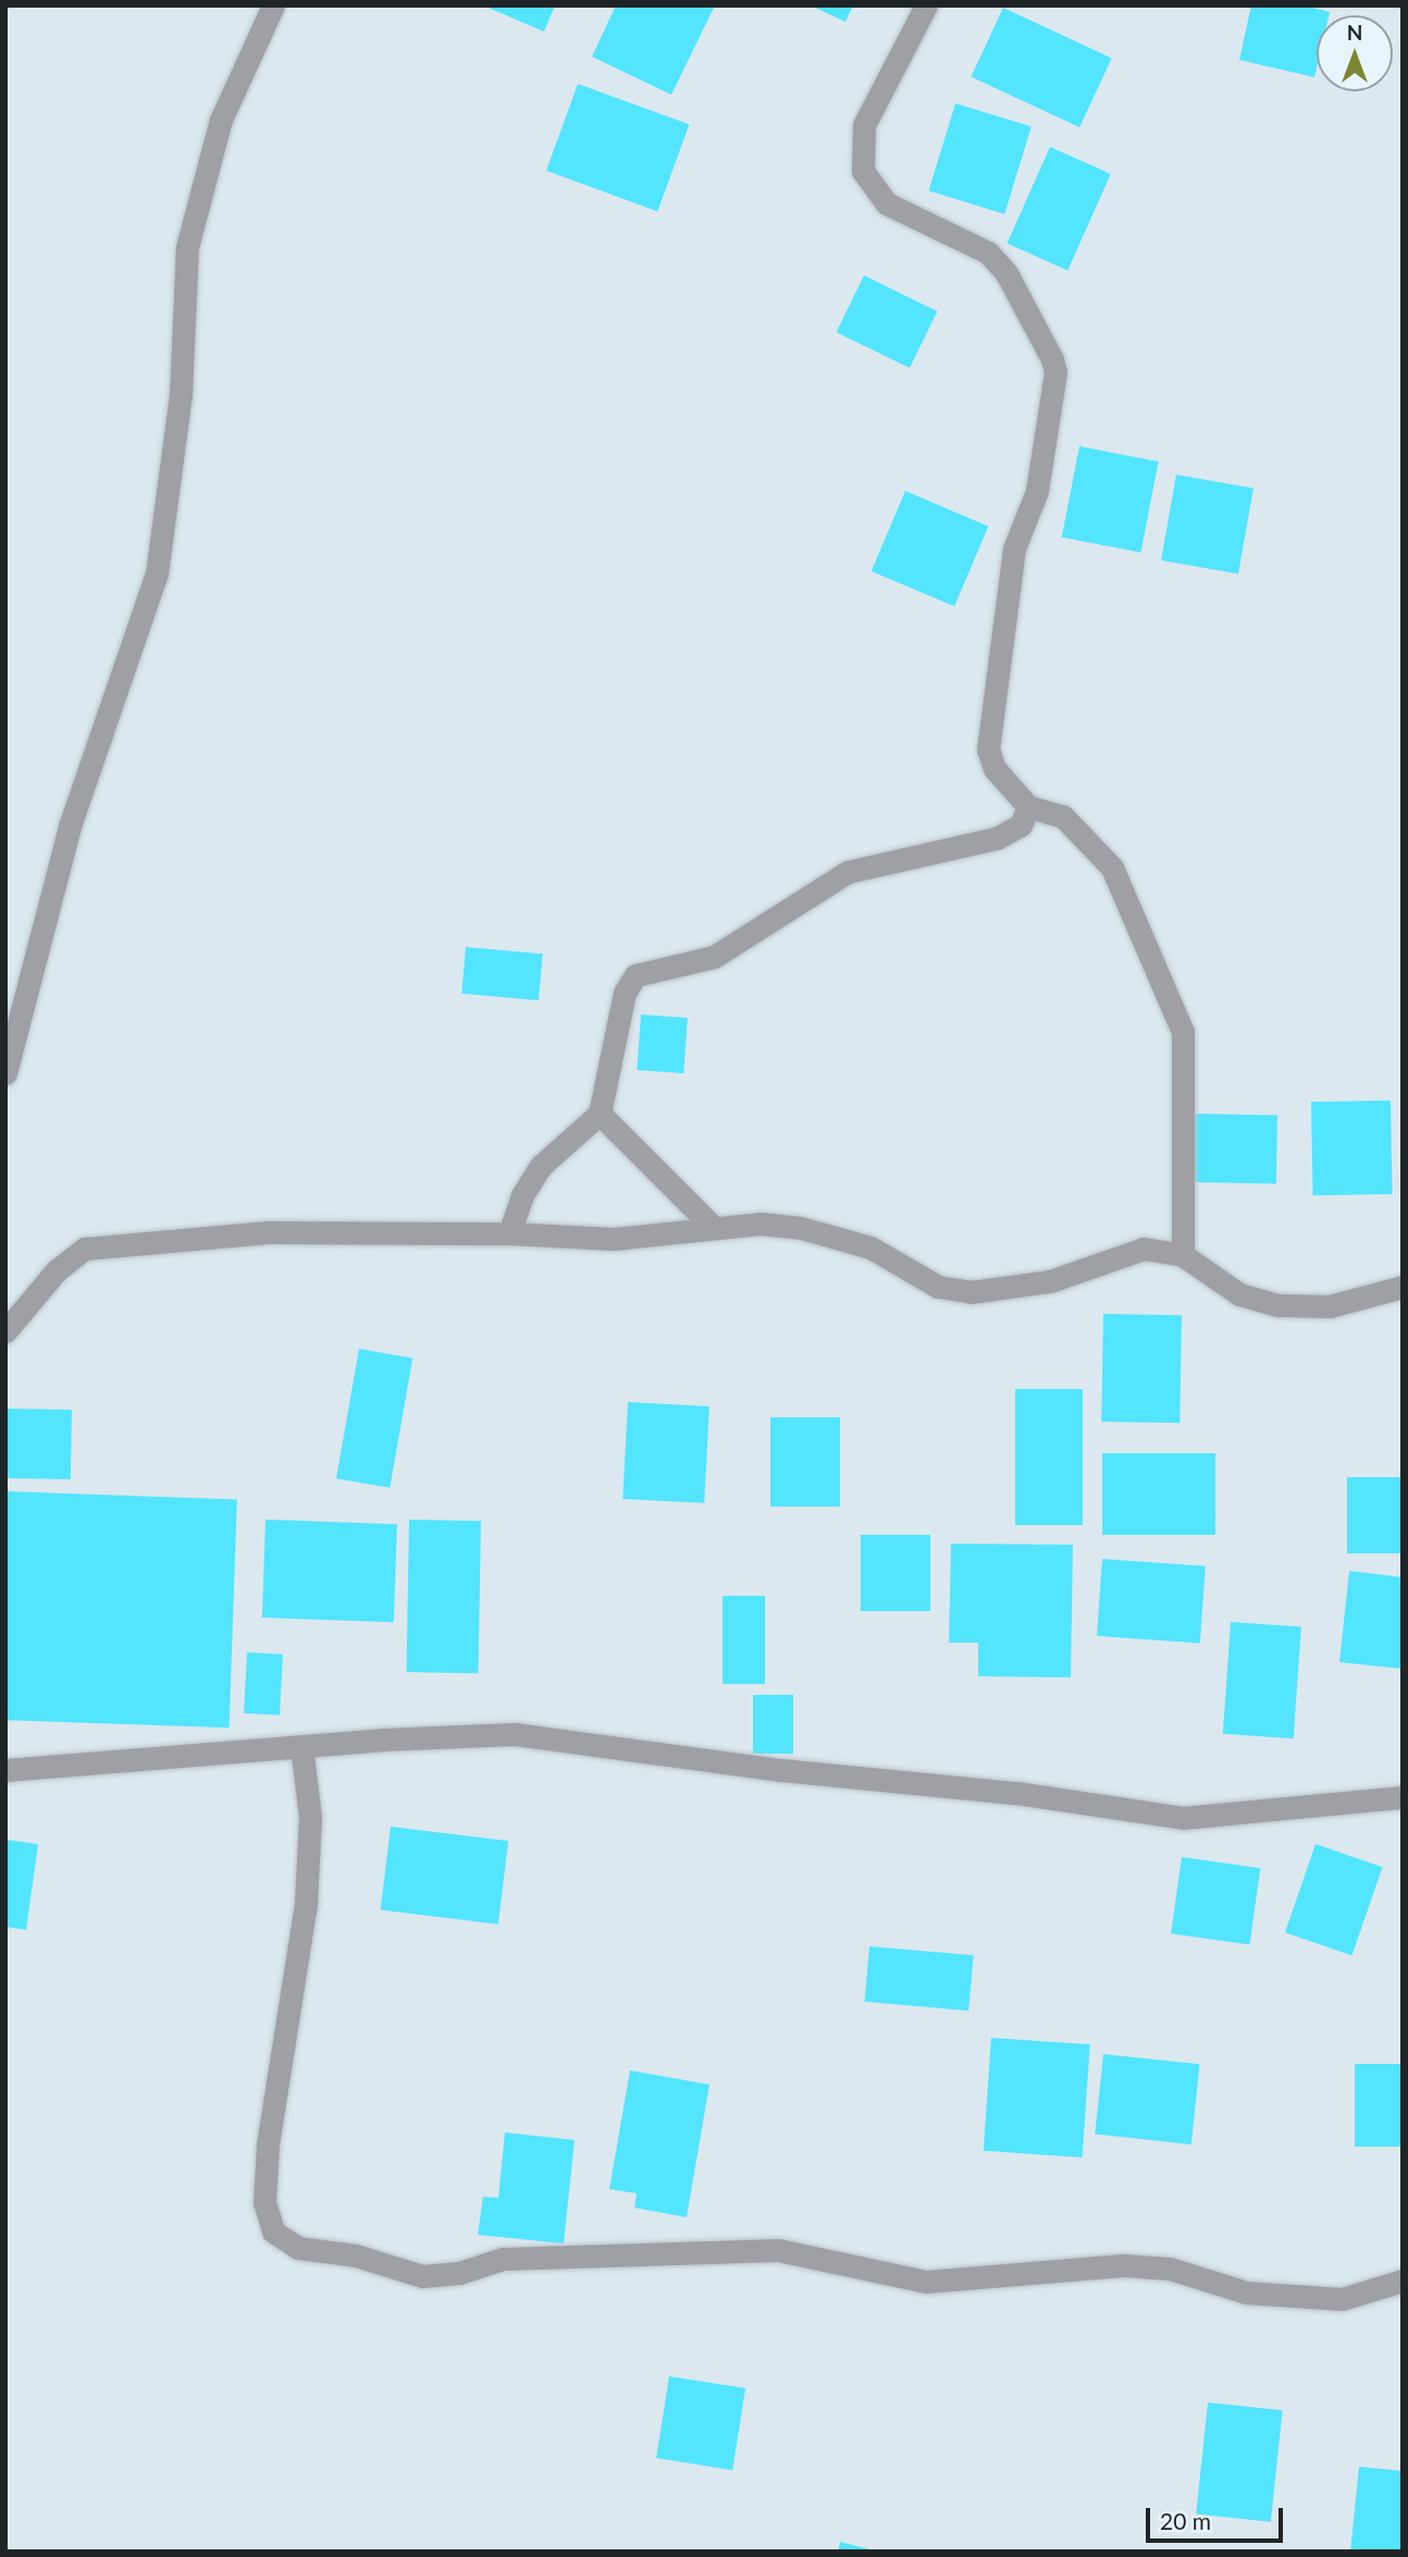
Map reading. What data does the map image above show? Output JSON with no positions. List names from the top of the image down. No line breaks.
{"scale_bar":"20 m","north":"top"}
